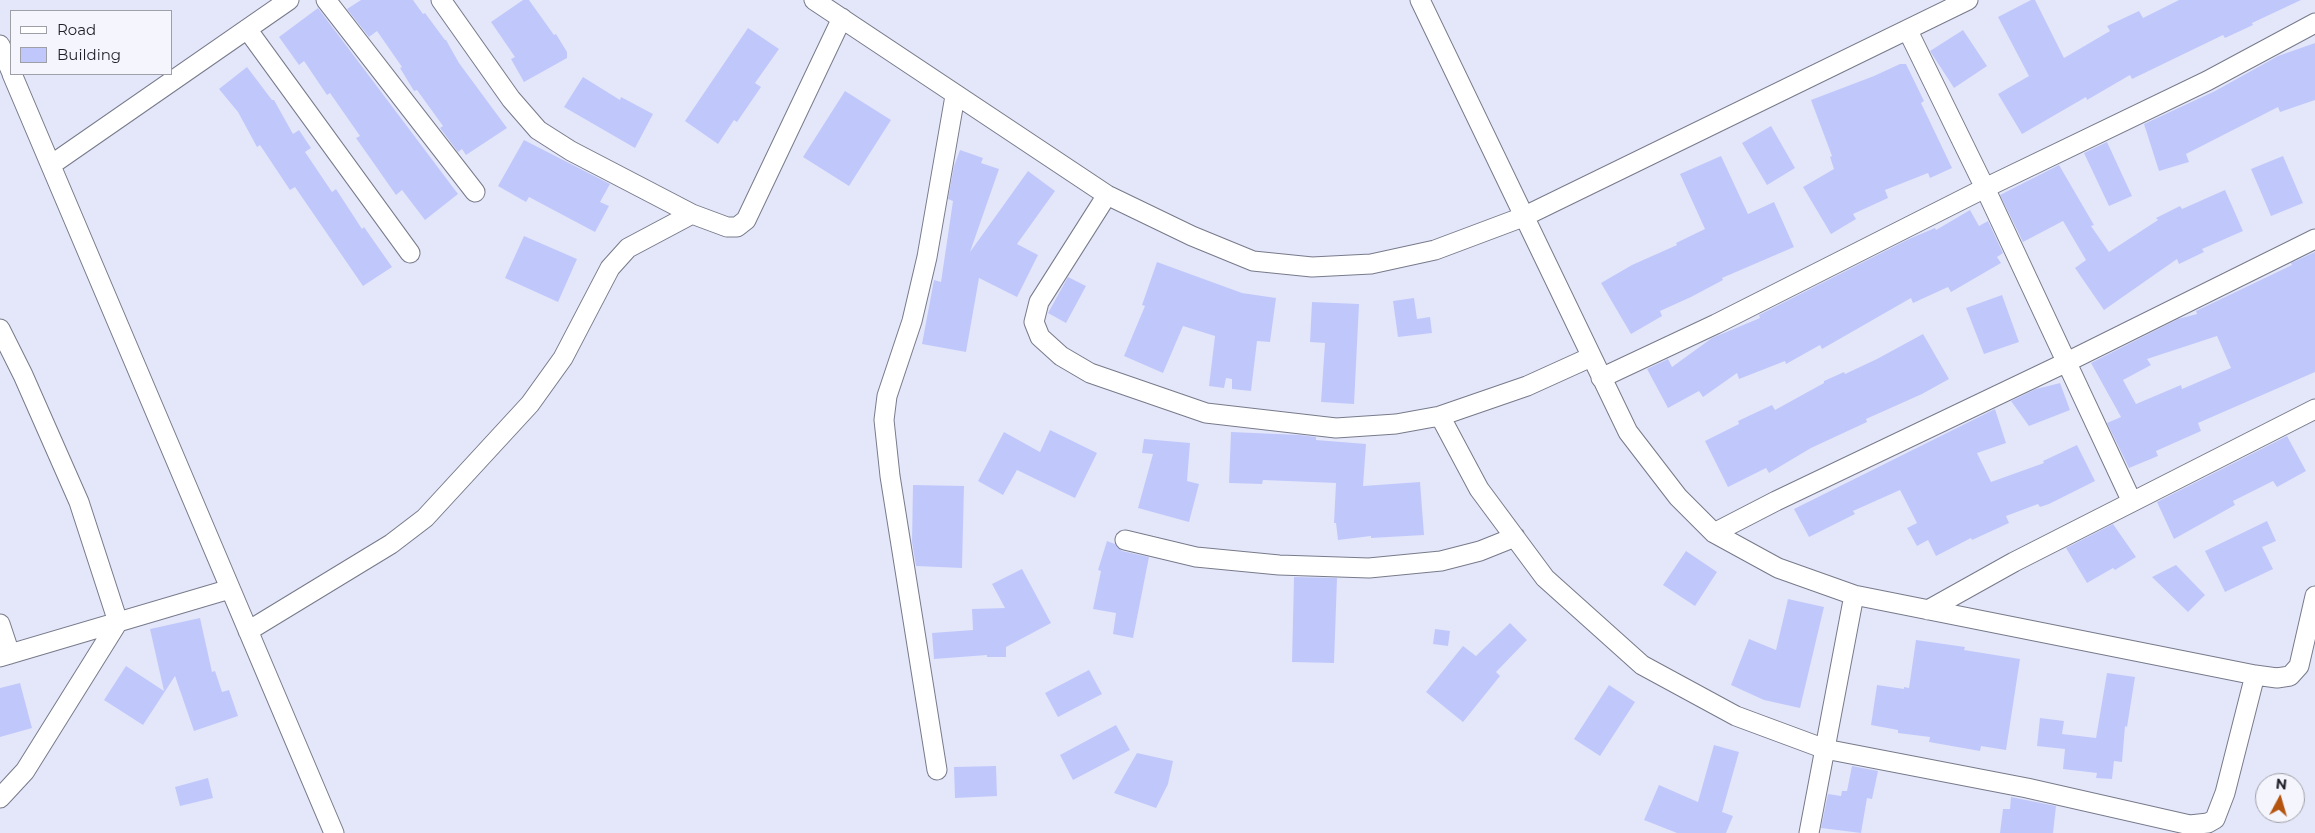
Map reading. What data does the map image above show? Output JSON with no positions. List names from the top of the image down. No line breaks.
{"legend":["Road","Building"],"north":"top"}
